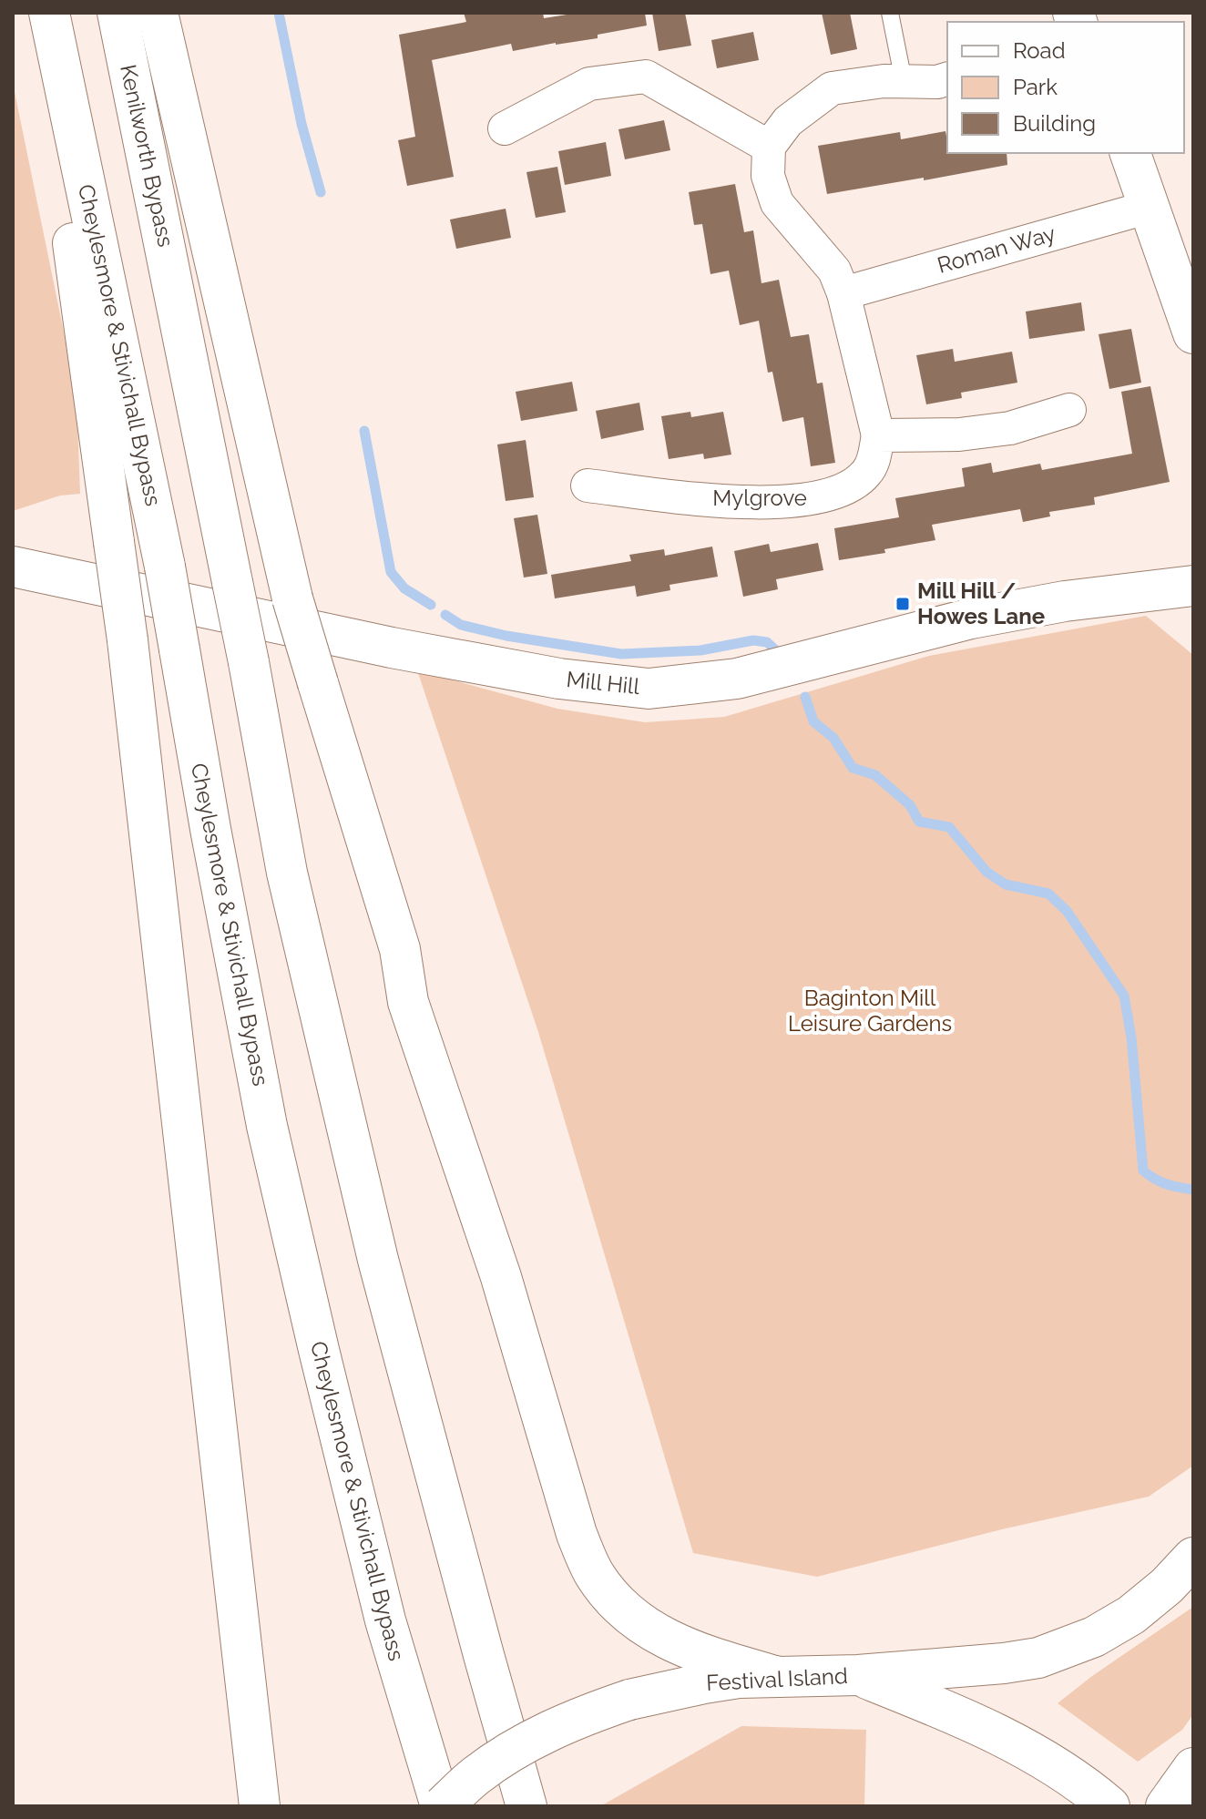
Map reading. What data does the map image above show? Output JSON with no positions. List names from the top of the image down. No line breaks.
{"streets":{"main road":["Kenilworth Bypass","Cheylesmore & Stivichall Bypass","Mill Hill","Festival Island"],"street":["Roman Way","Mylgrove"]},"crossings":[["Cheylesmore & Stivichall Bypass","Festival Island"]],"parks":["Baginton Mill Leisure Gardens"],"places":{"transit":["Mill Hill / Howes Lane"]},"legend":["Road","Park","Building"]}
